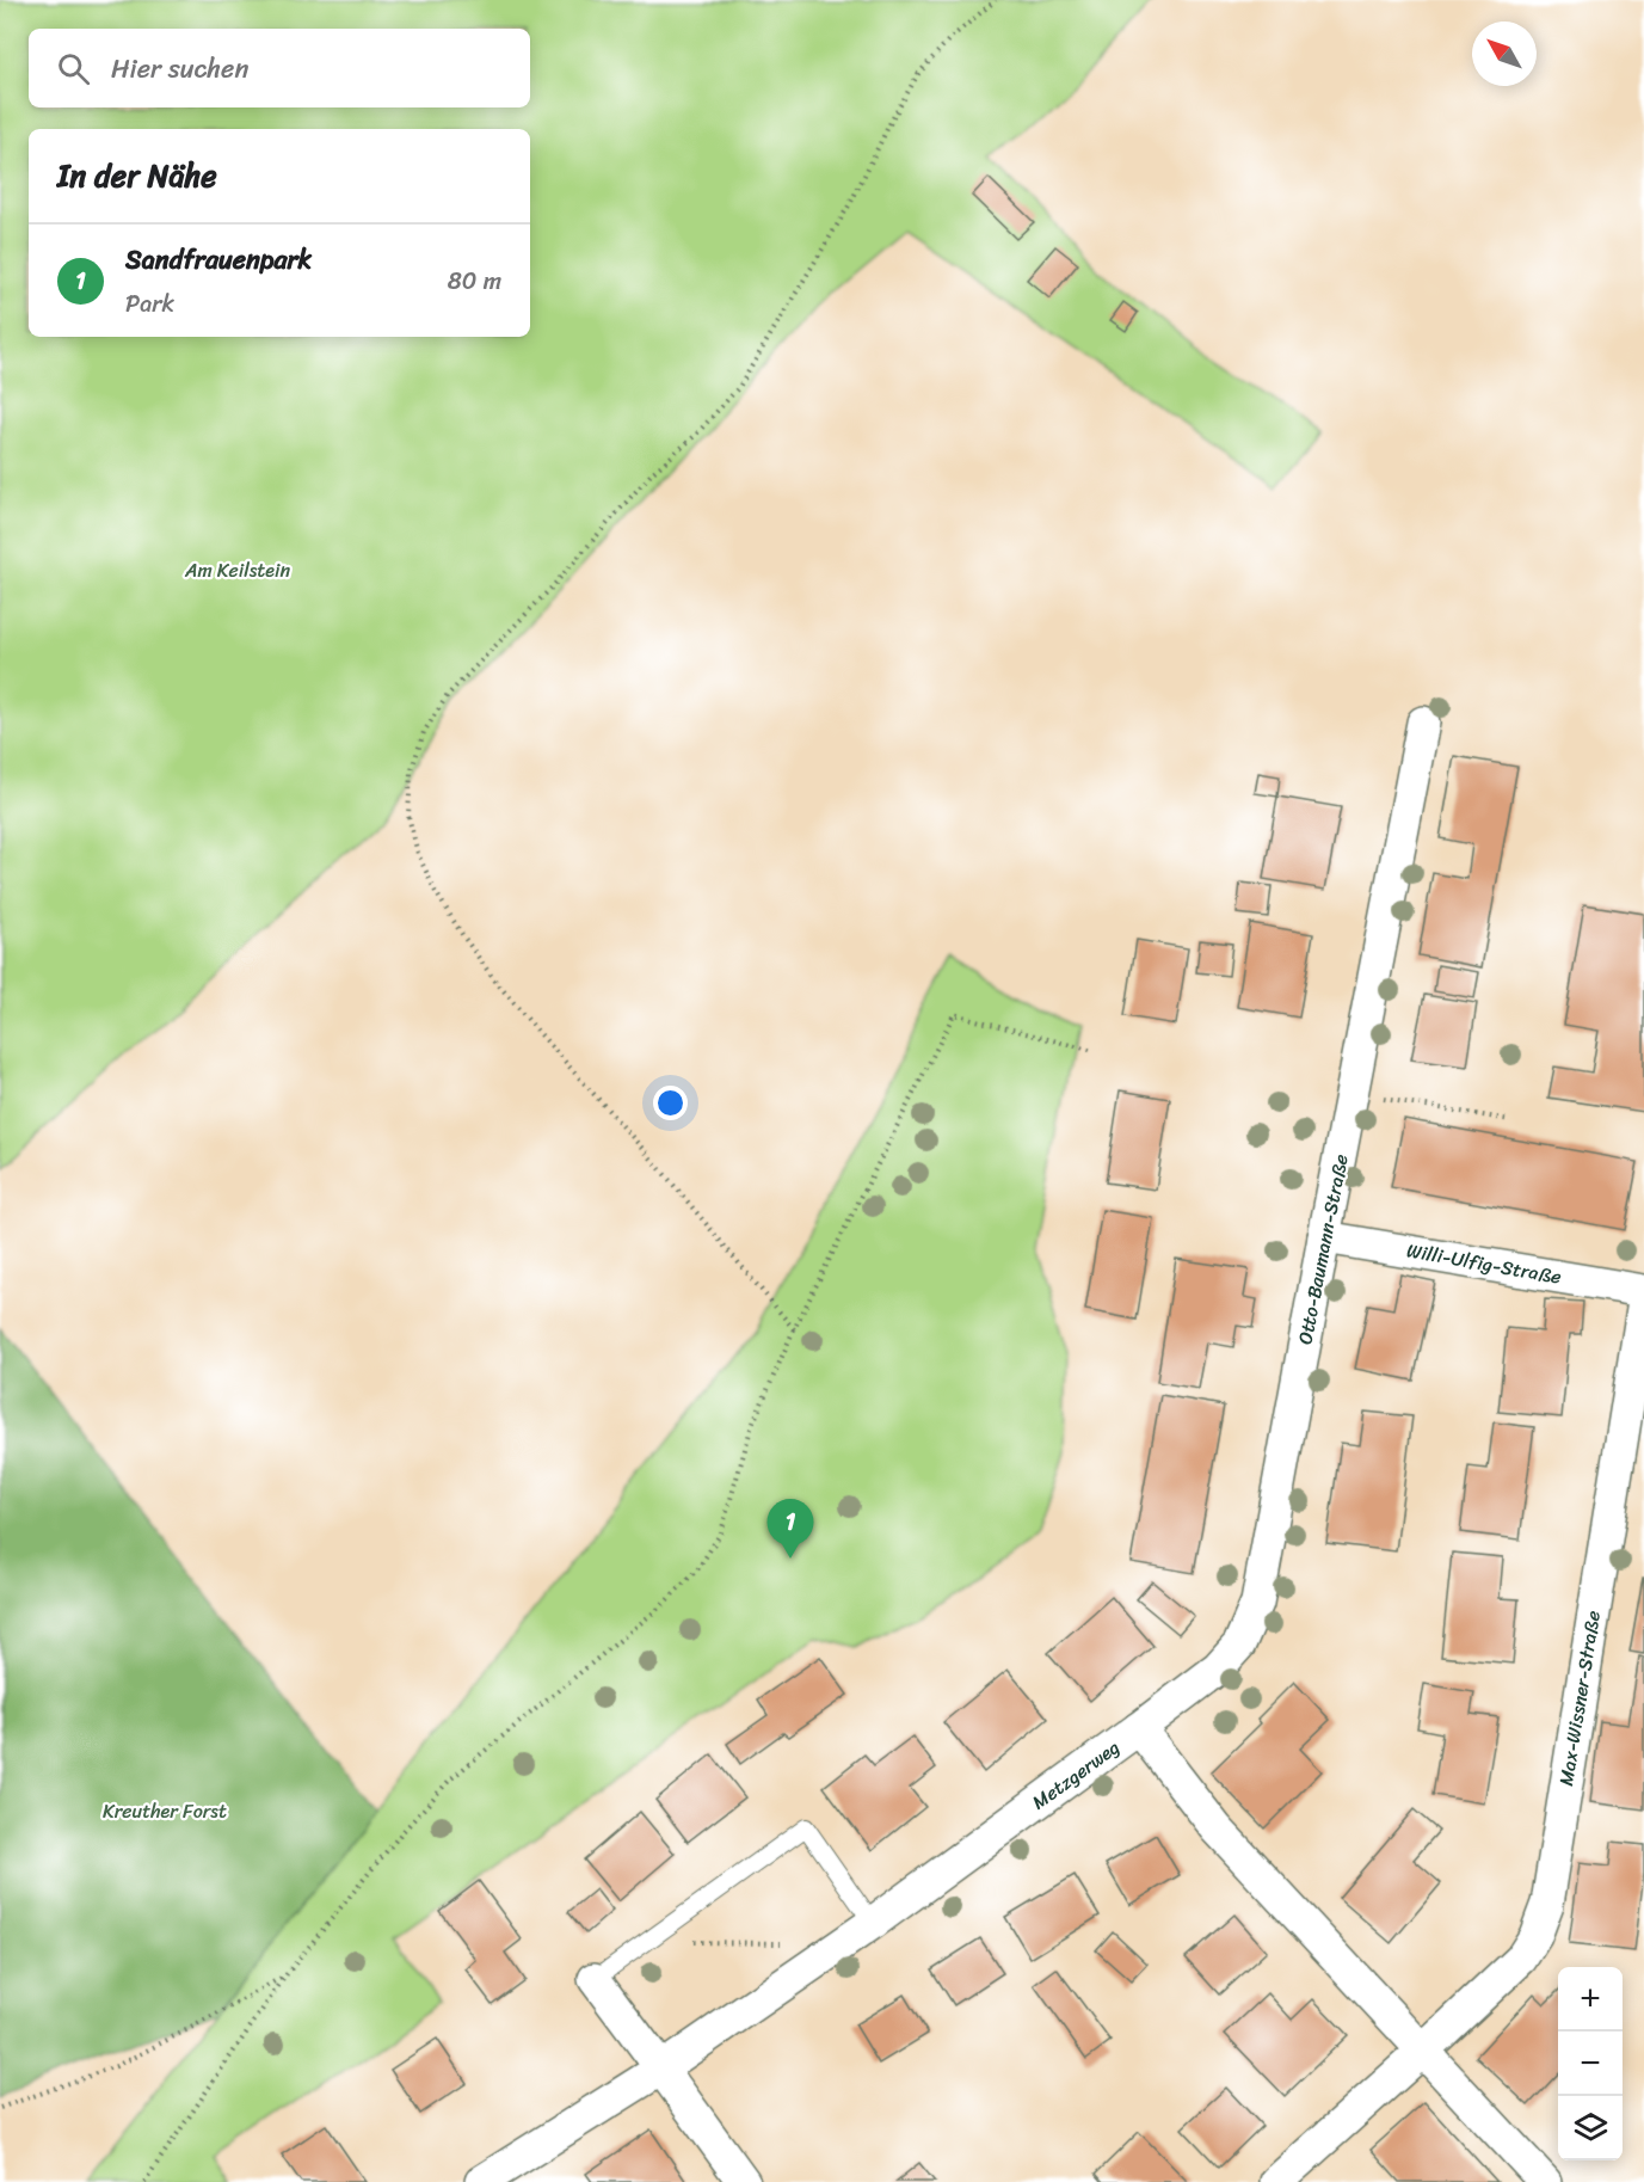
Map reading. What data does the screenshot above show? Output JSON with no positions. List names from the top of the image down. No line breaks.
{"streets":{"street":["Otto-Baumann-Straße","Willi-Ulfig-Straße","Max-Wissner-Straße","Metzgerweg"]},"crossings":[["Otto-Baumann-Straße","Willi-Ulfig-Straße"],["Otto-Baumann-Straße","Metzgerweg"],["Max-Wissner-Straße","Metzgerweg"]],"parks":["Am Keilstein","Kreuther Forst"],"north":"top left","page":{"search":"Hier suchen","heading":"In der Nähe","list":[{"mark":"1","name":"Sandfrauenpark","note":"Park","value":"80 m"}],"pins":"1","map_buttons":["+","−"]}}
